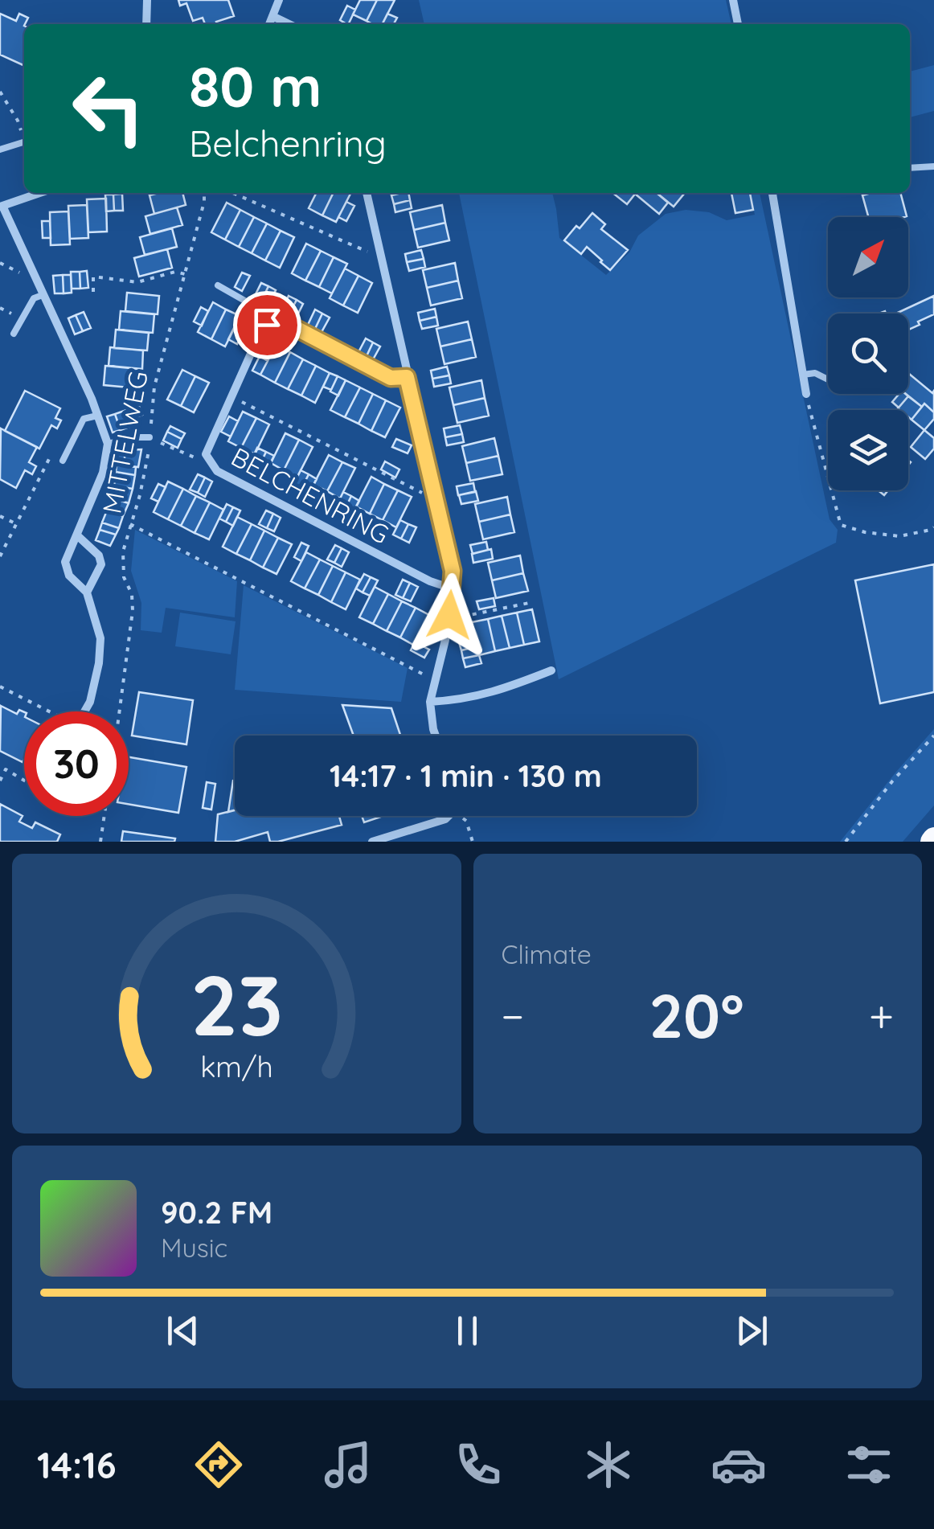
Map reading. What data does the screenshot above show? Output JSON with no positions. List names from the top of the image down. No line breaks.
{"streets":{"street":["BELCHENRING"],"path":["MITTELWEG"]},"north":"top right","page":{"turn":["80 m","Belchenring"],"limit":"30","trip":"14:17 · 1 min · 130 m","tile":"Climate","heat":["−","20°","+"],"song":["90.2 FM","Music"],"tabs":"14:16","gauge":["23","km/h"]}}
